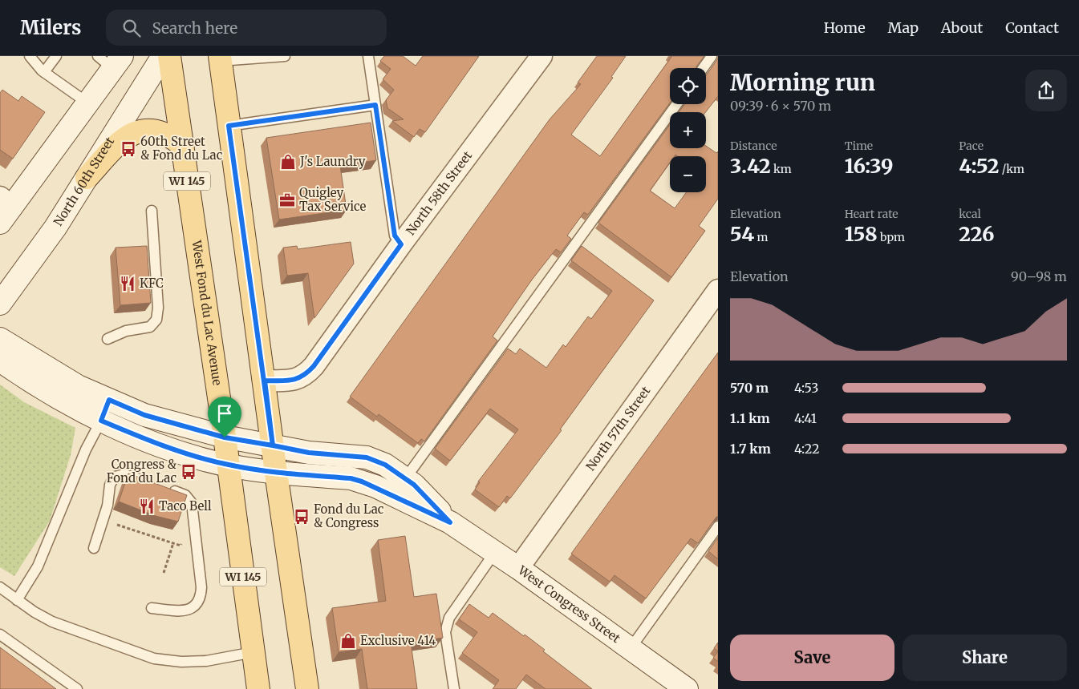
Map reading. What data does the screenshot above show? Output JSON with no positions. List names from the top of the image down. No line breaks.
{"streets":{"main road":["WI 145","West Fond du Lac Avenue"],"street":["North 60th Street","North 58th Street","North 57th Street","West Congress Street"]},"crossings":[["West Fond du Lac Avenue","West Congress Street"],["North 57th Street","West Congress Street"]],"places":{"bus stop":["60th Street & Fond du Lac","Congress & Fond du Lac","Fond du Lac & Congress"],"shop":["J's Laundry","Exclusive 414"],"office":["Quigley Tax Service"],"restaurant":["KFC","Taco Bell"]},"page":{"header":"Milers","search":"Search here","nav":["Home","Map","About","Contact"],"heading":["Morning run","09:39 · 6 × 570 m"],"map_buttons":["+","−"],"stats":[["Distance","3.42 km"],["Time","16:39"],["Pace","4:52 /km"],["Elevation","54 m"],["Heart rate","158 bpm"],["kcal","226"]],"chart":["Elevation","90–98 m"],"list":[{"name":"570 m","note":"4:53"},{"name":"1.1 km","note":"4:41"},{"name":"1.7 km","note":"4:22"}],"buttons":["Save","Share"]}}
